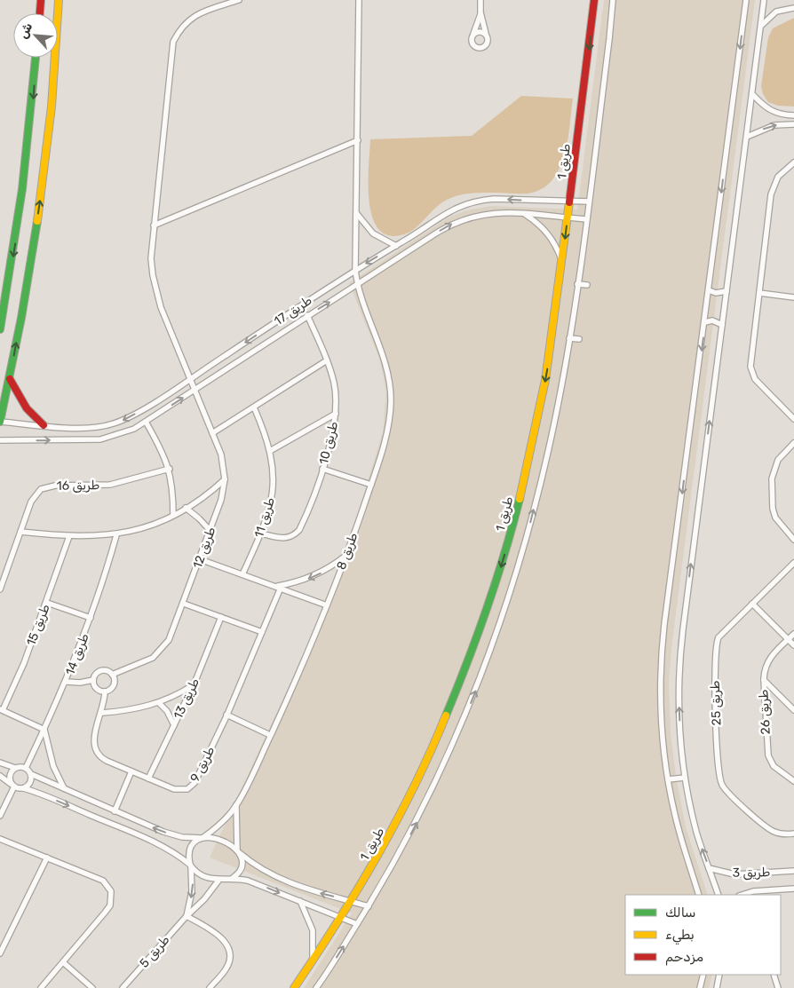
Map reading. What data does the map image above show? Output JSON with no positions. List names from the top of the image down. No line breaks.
{"streets":{"street":["طريق 1","طريق 17","طريق 10","طريق 16","طريق 11","طريق 12","طريق 8","طريق 15","طريق 14","طريق 13","طريق 25","طريق 26","طريق 9","طريق 3","طريق 5"]},"crossings":[["طريق 1","طريق 17"],["طريق 17","طريق 10"],["طريق 17","طريق 12"],["طريق 17","طريق 8"],["طريق 10","طريق 11"],["طريق 12","طريق 9"],["طريق 8","طريق 5"],["طريق 13","طريق 9"]],"legend":["سالك","بطيء","مزدحم"],"north":"top left"}
